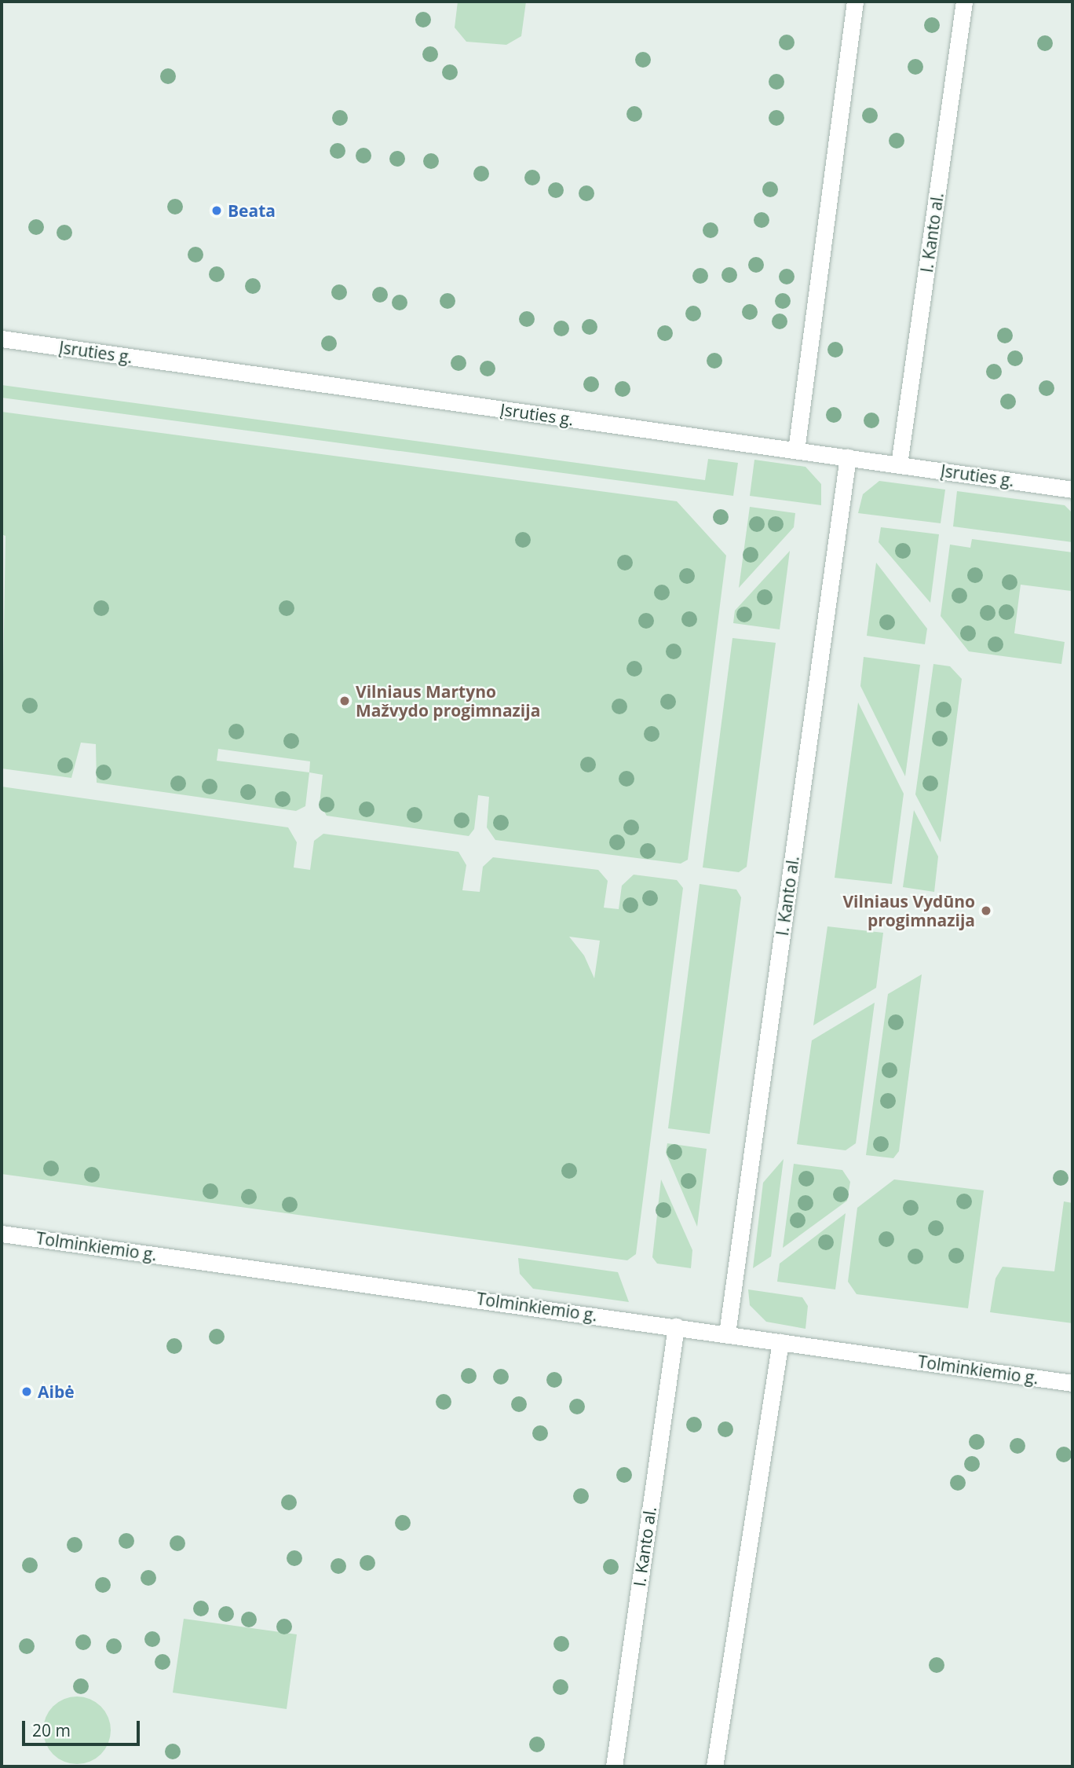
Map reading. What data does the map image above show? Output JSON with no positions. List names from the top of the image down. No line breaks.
{"streets":{"street":["I. Kanto al.","Įsruties g.","Tolminkiemio g."]},"crossings":[["I. Kanto al.","Įsruties g."],["I. Kanto al.","Tolminkiemio g."]],"places":["Beata","Vilniaus Martyno Mažvydo progimnazija","Vilniaus Vydūno progimnazija","Aibė"],"scale_bar":"20 m"}
